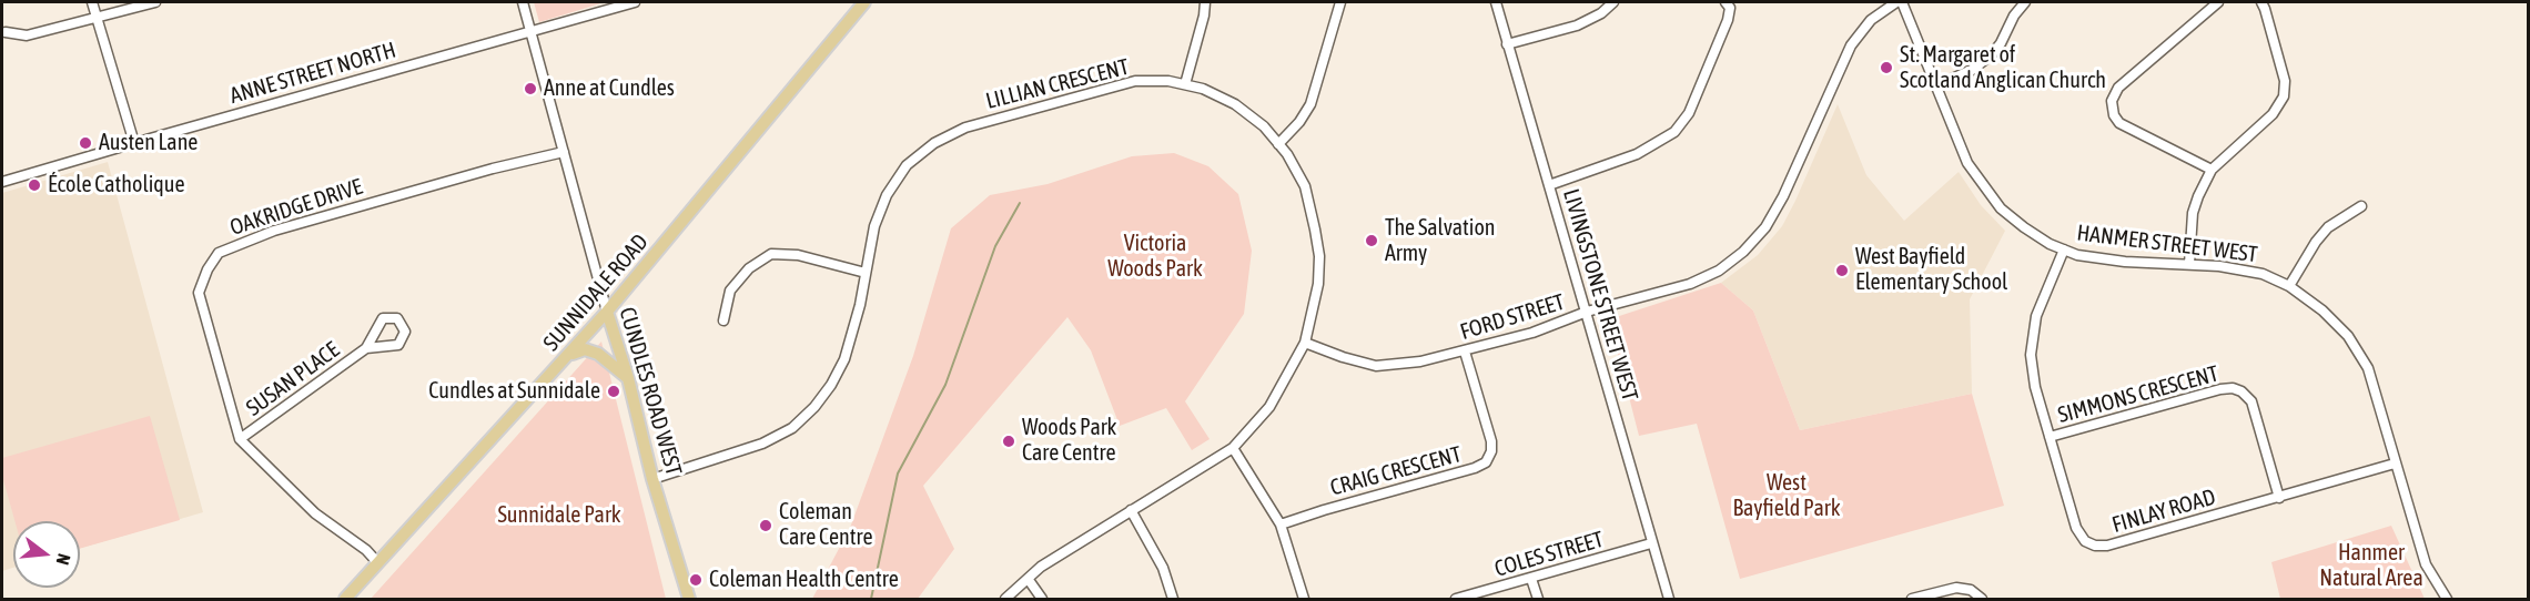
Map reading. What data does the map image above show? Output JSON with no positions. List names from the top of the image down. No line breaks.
{"streets":{"main road":["SUNNIDALE ROAD","CUNDLES ROAD WEST"],"street":["ANNE STREET NORTH","LILLIAN CRESCENT","OAKRIDGE DRIVE","HANMER STREET WEST","LIVINGSTONE STREET WEST","FORD STREET","SUSAN PLACE","SIMMONS CRESCENT","CRAIG CRESCENT","FINLAY ROAD","COLES STREET"]},"crossings":[["ANNE STREET NORTH","CUNDLES ROAD WEST"],["LILLIAN CRESCENT","FORD STREET"],["LILLIAN CRESCENT","CUNDLES ROAD WEST"],["OAKRIDGE DRIVE","SUNNIDALE ROAD"],["OAKRIDGE DRIVE","SUSAN PLACE"],["OAKRIDGE DRIVE","CUNDLES ROAD WEST"],["HANMER STREET WEST","FINLAY ROAD"],["SUNNIDALE ROAD","CUNDLES ROAD WEST"],["LIVINGSTONE STREET WEST","FORD STREET"],["LIVINGSTONE STREET WEST","COLES STREET"],["FORD STREET","CRAIG CRESCENT"],["SIMMONS CRESCENT","FINLAY ROAD"]],"parks":["Victoria Woods Park","West Bayfield Park","Sunnidale Park","Hanmer Natural Area"],"places":["St. Margaret of Scotland Anglican Church","Anne at Cundles","Austen Lane","École Catholique","The Salvation Army","West Bayfield Elementary School","Cundles at Sunnidale","Woods Park Care Centre","Coleman Care Centre","Coleman Health Centre"],"north":"right"}
